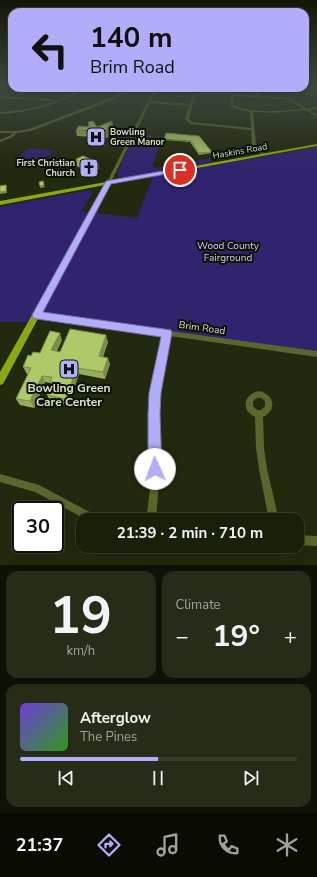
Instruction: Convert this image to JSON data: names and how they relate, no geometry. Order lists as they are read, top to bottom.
{
  "streets": {
    "main road": ["Haskins Road"],
    "street": ["Brim Road"]
  },
  "parks": ["Wood County Fairground"],
  "places": {
    "hospital": ["Bowling Green Manor", "Bowling Green Care Center"],
    "church": ["First Christian Church"]
  },
  "page": {
    "turn": ["140 m", "Brim Road"],
    "limit": "30",
    "trip": "21:39 · 2 min · 710 m",
    "tile": [
      ["19", "km/h"],
      "Climate"
    ],
    "heat": ["−", "19°", "+"],
    "song": ["Afterglow", "The Pines"],
    "tabs": "21:37"
  }
}
